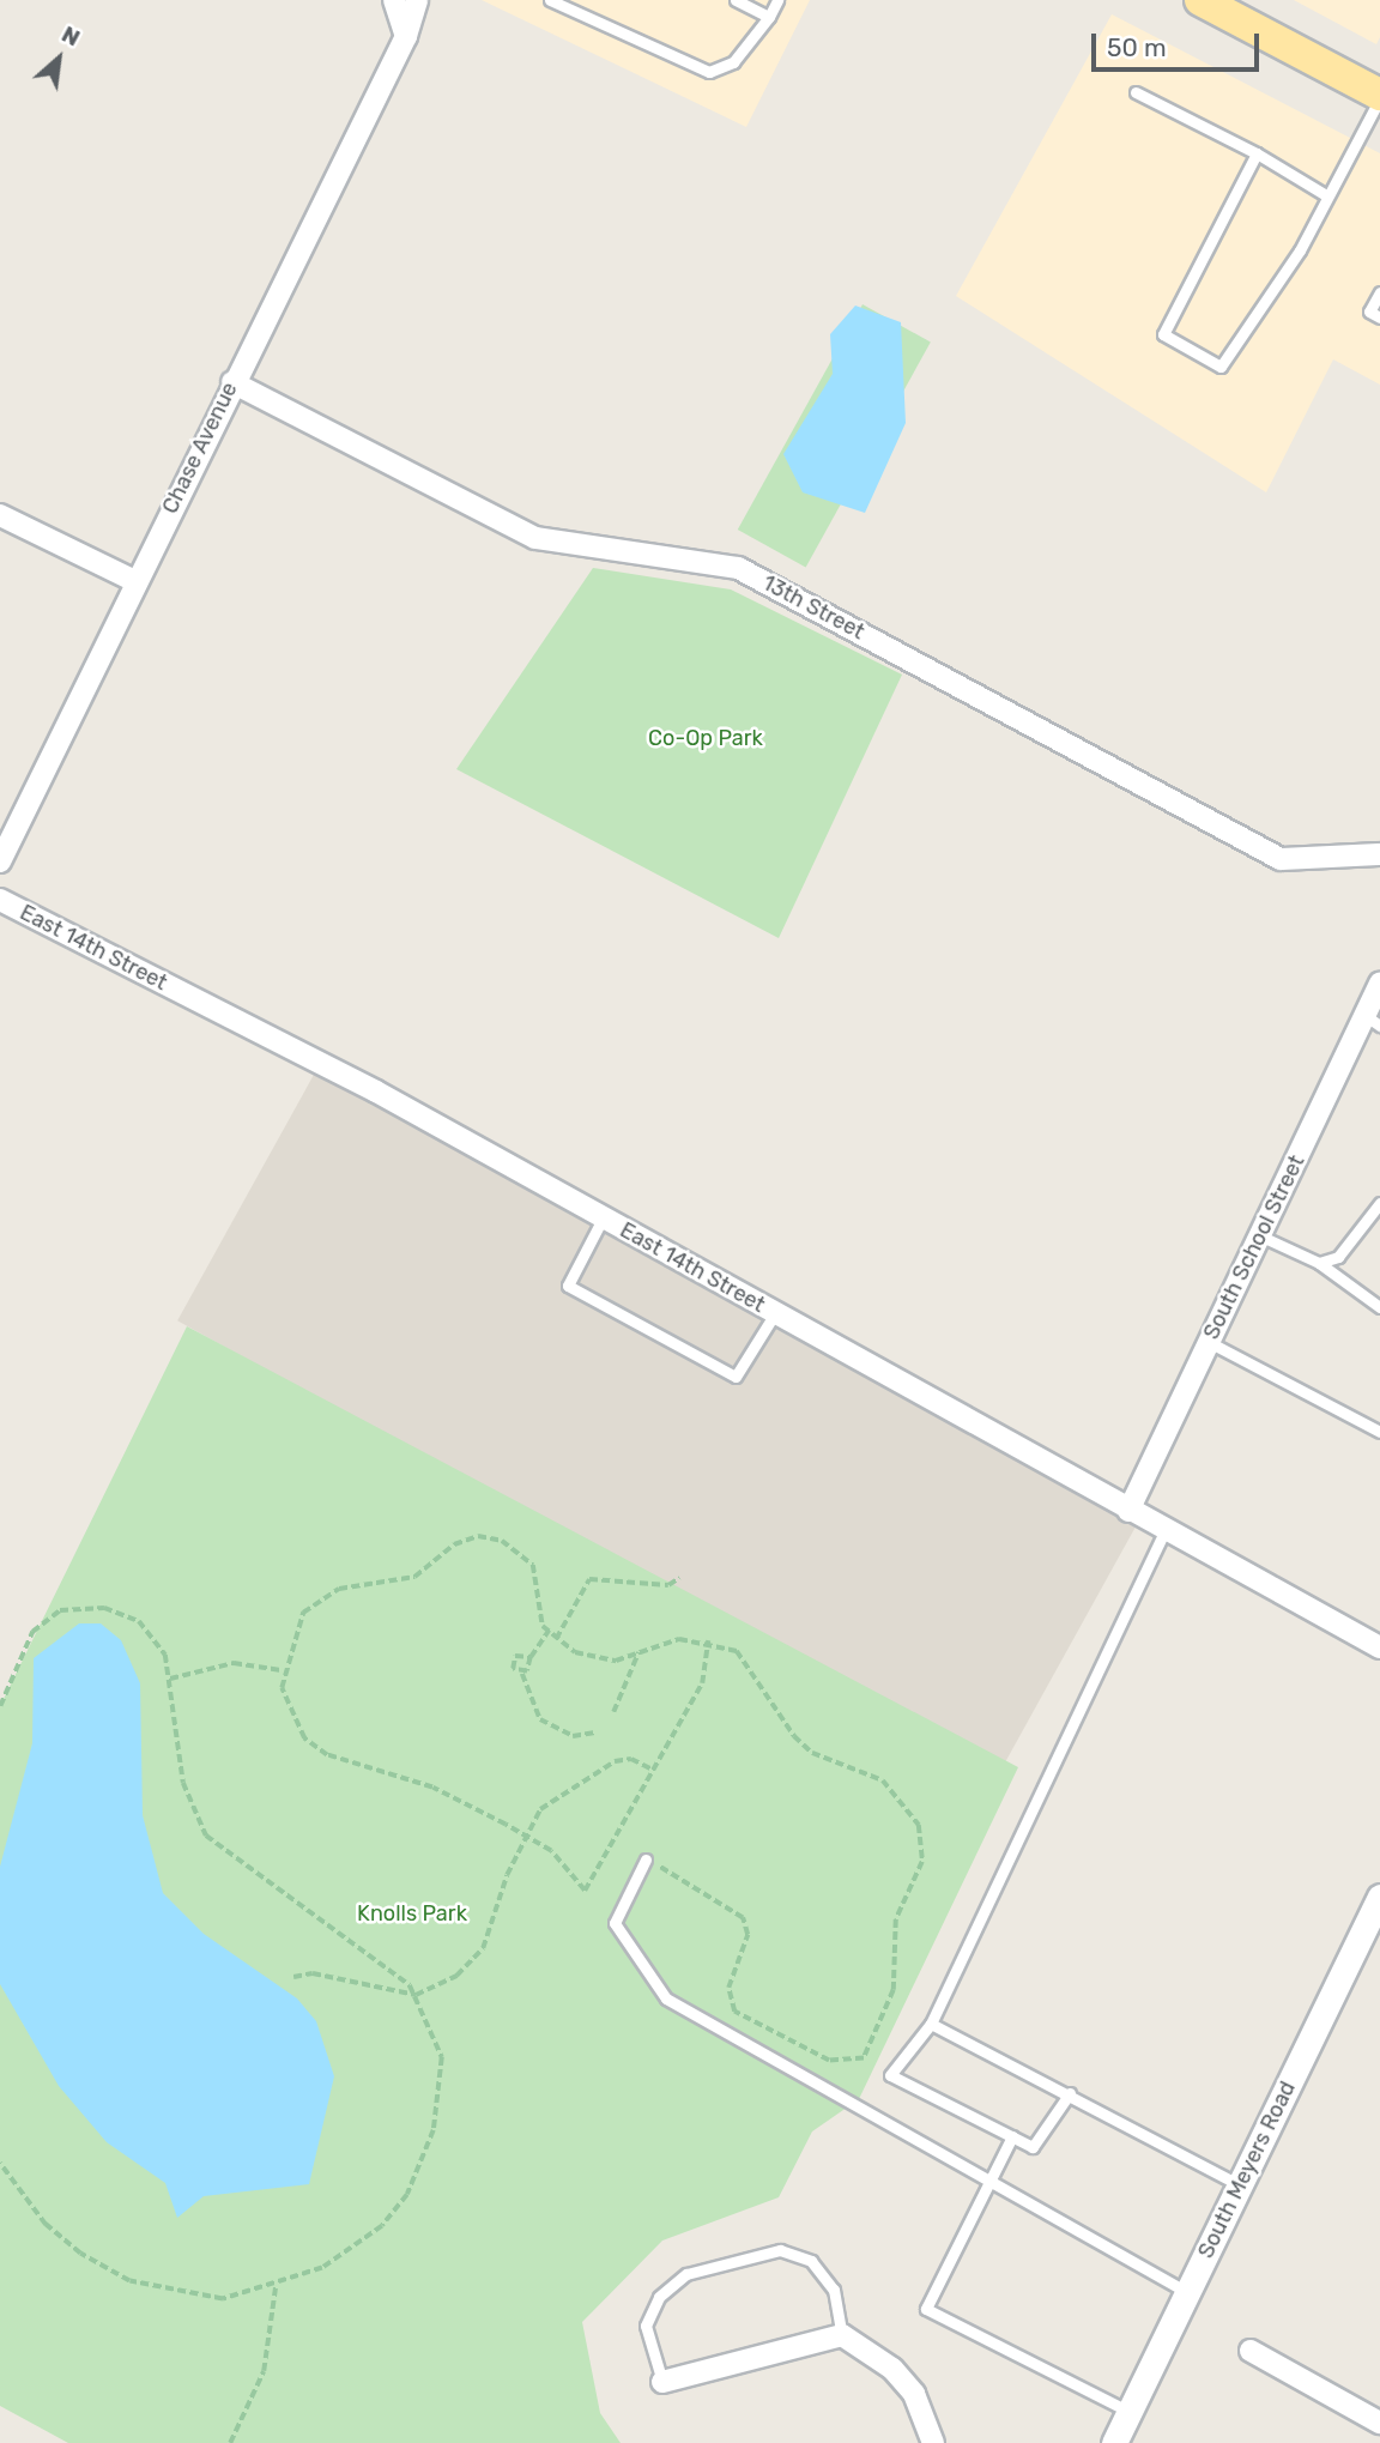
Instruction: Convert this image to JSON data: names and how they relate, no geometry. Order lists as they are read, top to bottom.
{
  "streets": {
    "street": [
      "Chase Avenue",
      "13th Street",
      "East 14th Street",
      "South School Street",
      "South Meyers Road"
    ]
  },
  "crossings": [
    ["Chase Avenue", "13th Street"],
    ["East 14th Street", "South School Street"]
  ],
  "parks": ["Co-Op Park", "Knolls Park"],
  "scale_bar": "50 m",
  "north": "top right"
}
